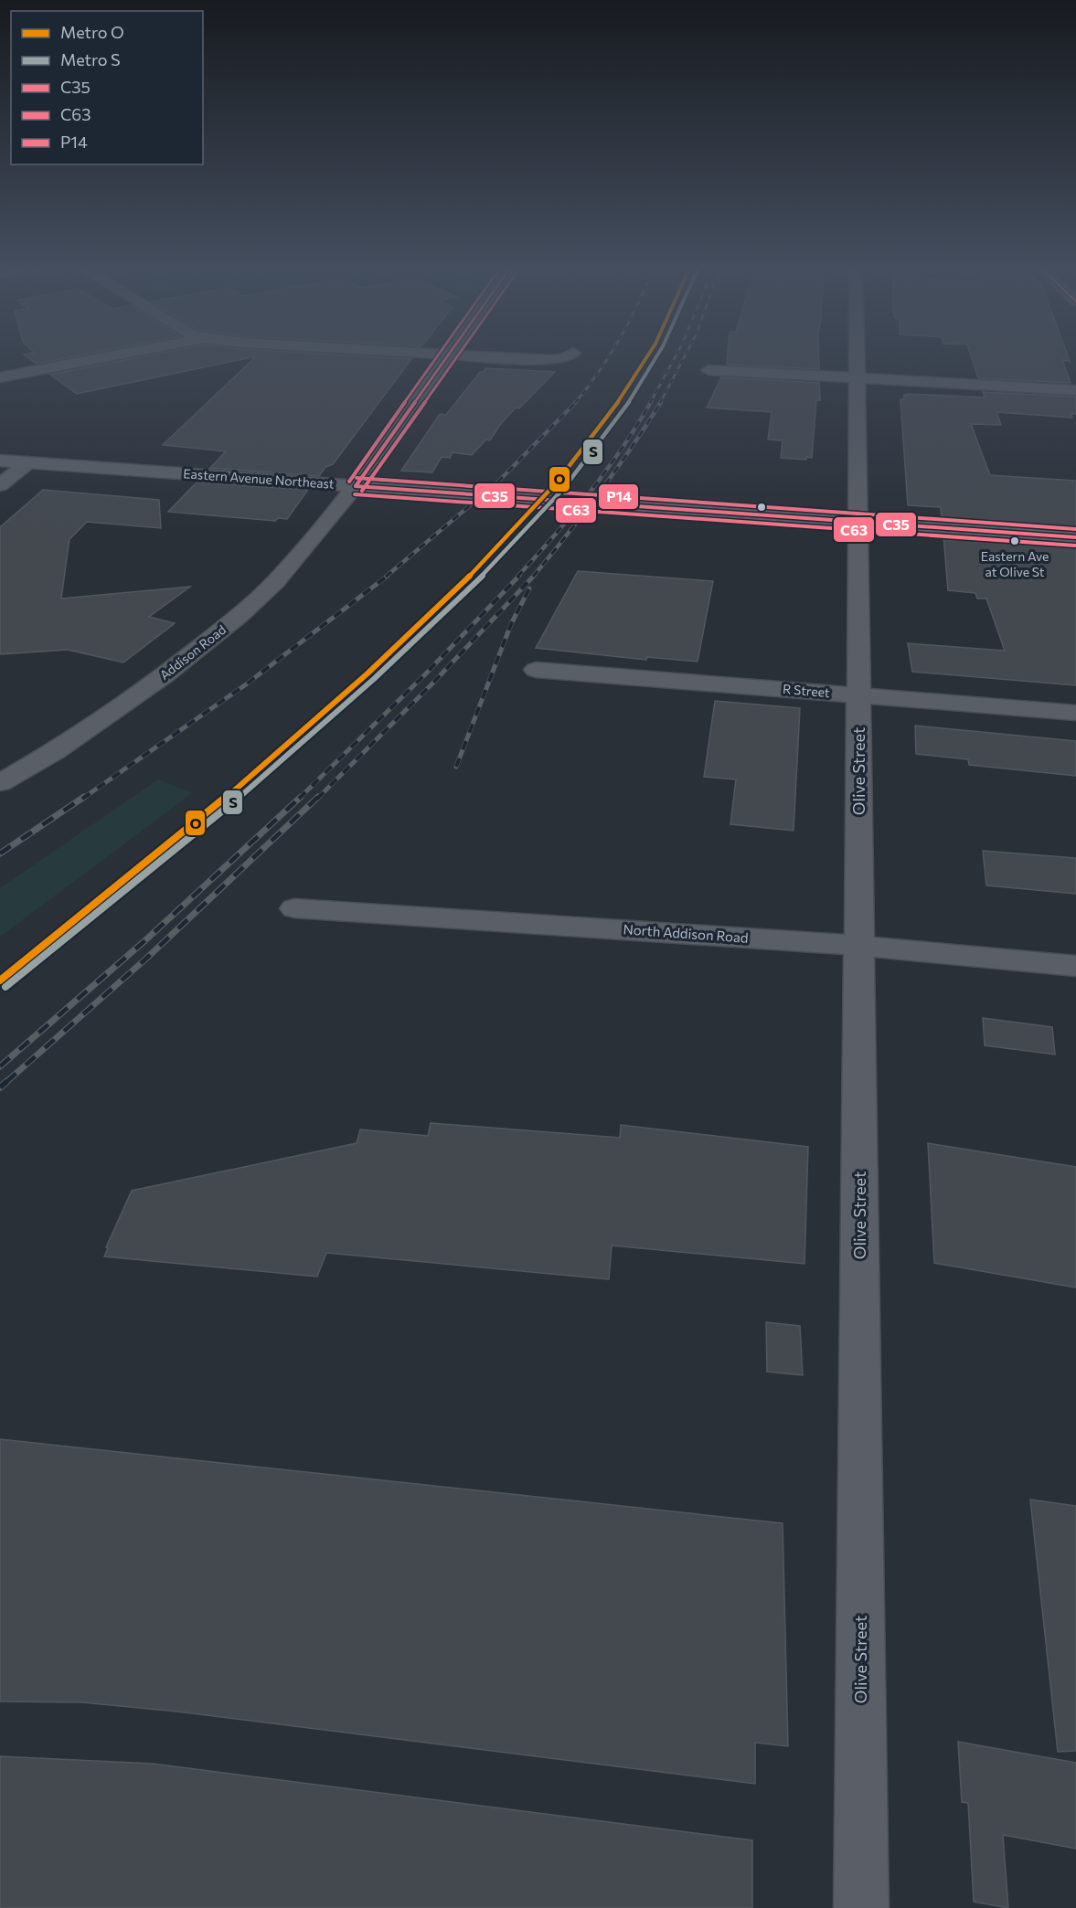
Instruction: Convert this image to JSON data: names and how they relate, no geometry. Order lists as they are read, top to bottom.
{
  "streets": {
    "main road": ["Eastern Avenue Northeast"],
    "street": [
      "Addison Road",
      "R Street",
      "Olive Street",
      "North Addison Road"
    ]
  },
  "crossings": [
    ["Eastern Avenue Northeast", "Addison Road"],
    ["Eastern Avenue Northeast", "Olive Street"],
    ["R Street", "Olive Street"],
    ["Olive Street", "North Addison Road"]
  ],
  "places": ["Eastern Ave at Olive St"],
  "lines": [
    "metro line O",
    "metro line S",
    "transit line C35",
    "transit line C63",
    "transit line P14"
  ],
  "legend": [
    "Metro O",
    "Metro S",
    "C35",
    "C63",
    "P14"
  ]
}
